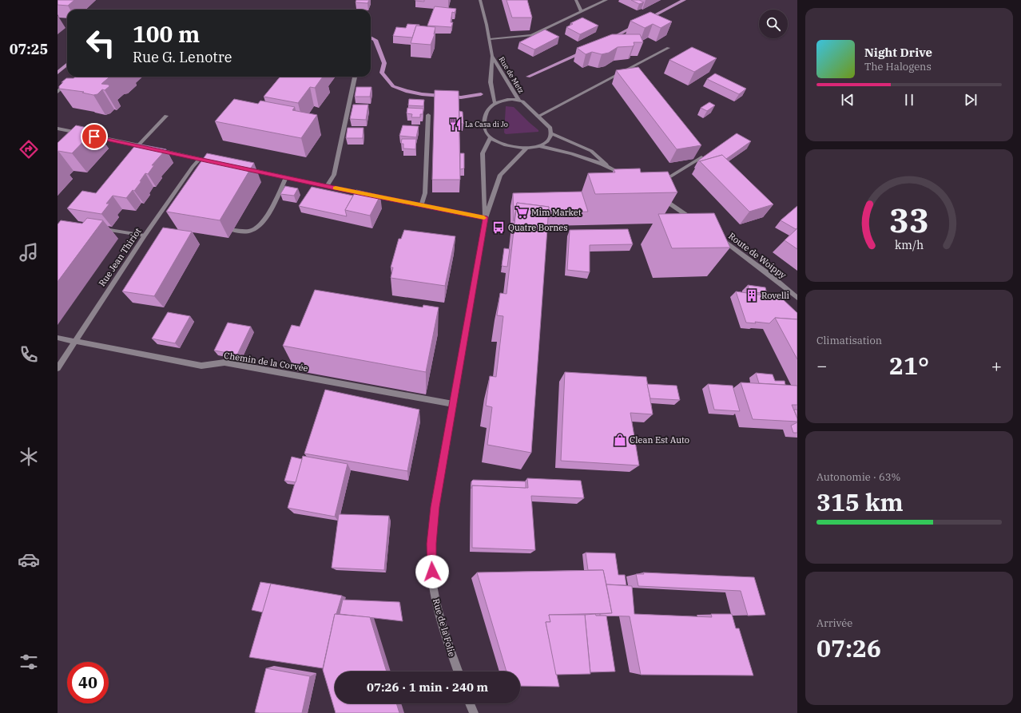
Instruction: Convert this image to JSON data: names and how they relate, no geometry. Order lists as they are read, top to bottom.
{
  "streets": {
    "street": [
      "Rue de Metz",
      "Route de Woippy",
      "Rue Jean Thiriot",
      "Chemin de la Corvée",
      "Rue de la Folie"
    ]
  },
  "crossings": [
    ["Rue de Metz", "Rue de la Folie"],
    ["Rue Jean Thiriot", "Chemin de la Corvée"],
    ["Chemin de la Corvée", "Rue de la Folie"]
  ],
  "places": {
    "restaurant": ["La Casa di Jo"],
    "supermarket": ["Mim Market"],
    "bus stop": ["Quatre Bornes"],
    "building": ["Rovelli"],
    "shop": ["Clean Est Auto"]
  },
  "page": {
    "tabs": "07:25",
    "turn": ["100 m", "Rue G. Lenotre"],
    "song": ["Night Drive", "The Halogens"],
    "tile": [
      "Climatisation",
      ["Autonomie · 63%", "315 km"],
      ["Arrivée", "07:26"]
    ],
    "heat": ["−", "21°", "+"],
    "limit": "40",
    "trip": "07:26 · 1 min · 240 m",
    "gauge": ["33", "km/h"]
  }
}
